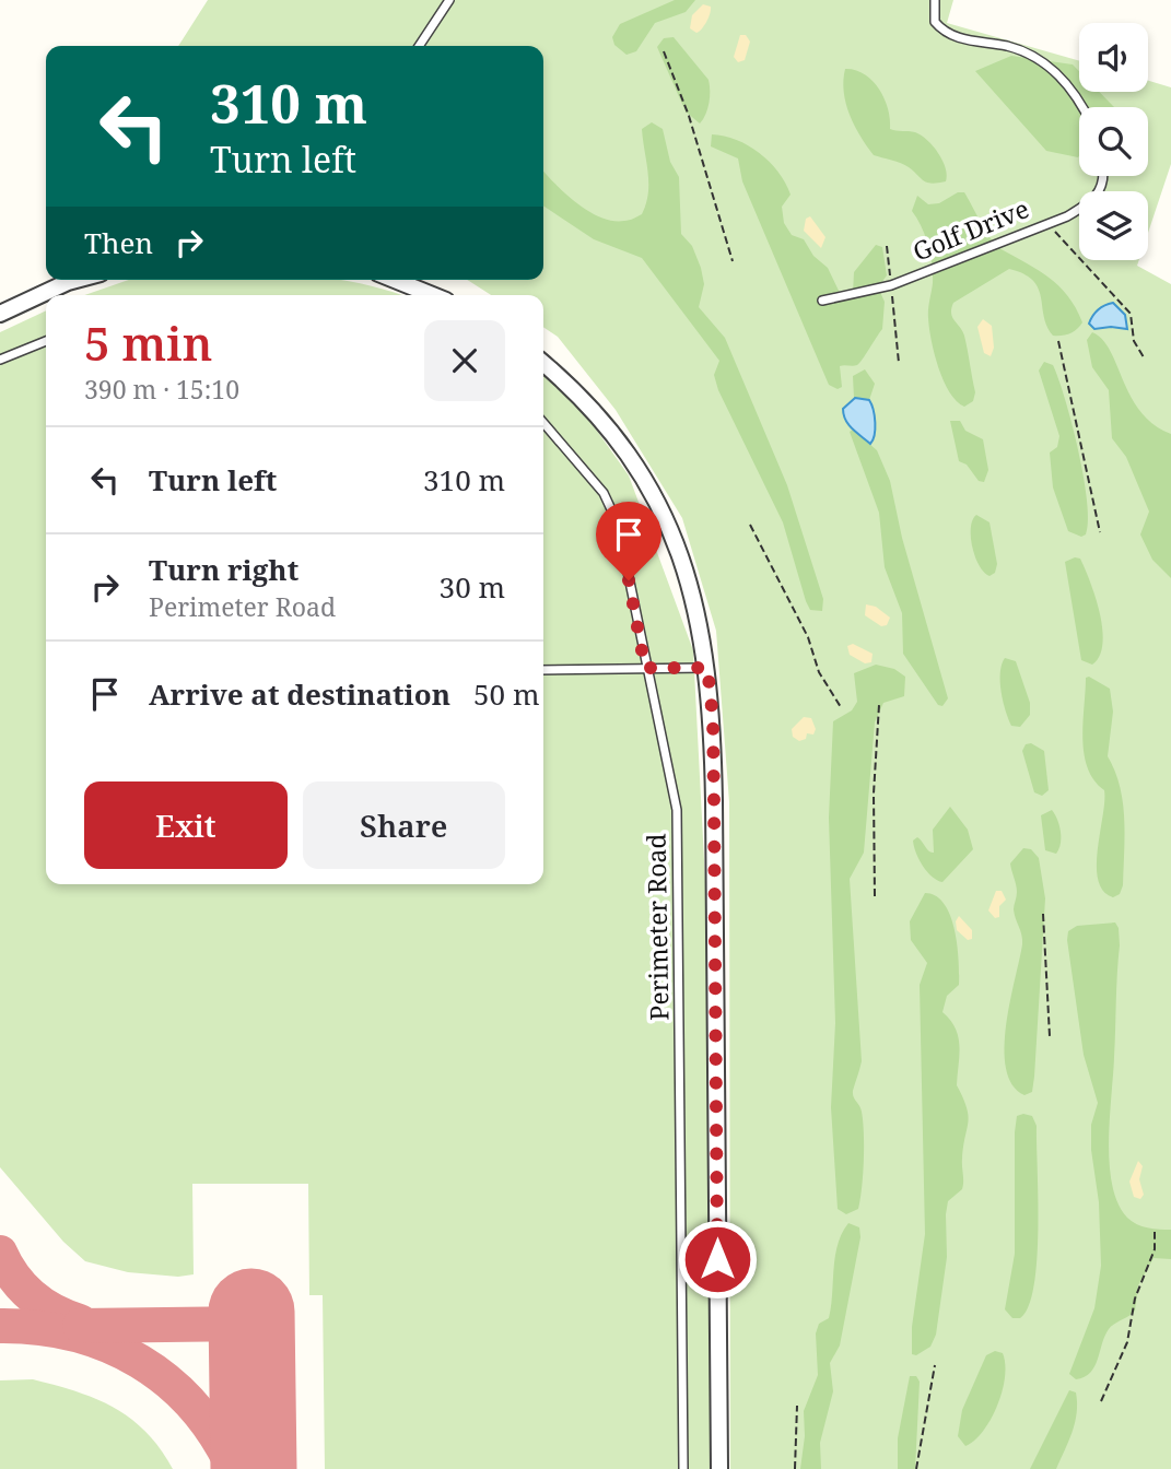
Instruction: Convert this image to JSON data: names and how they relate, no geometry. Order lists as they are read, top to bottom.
{
  "streets": {
    "lane": ["Golf Drive", "Perimeter Road"]
  },
  "page": {
    "turn": ["310 m", "Turn left"],
    "then": "Then",
    "heading": ["5 min", "390 m · 15:10"],
    "list": [
      {
        "name": "Turn left",
        "value": "310 m"
      },
      {
        "name": "Turn right",
        "note": "Perimeter Road",
        "value": "30 m"
      },
      {
        "name": "Arrive at destination",
        "value": "50 m"
      }
    ],
    "buttons": ["Exit", "Share"]
  }
}
